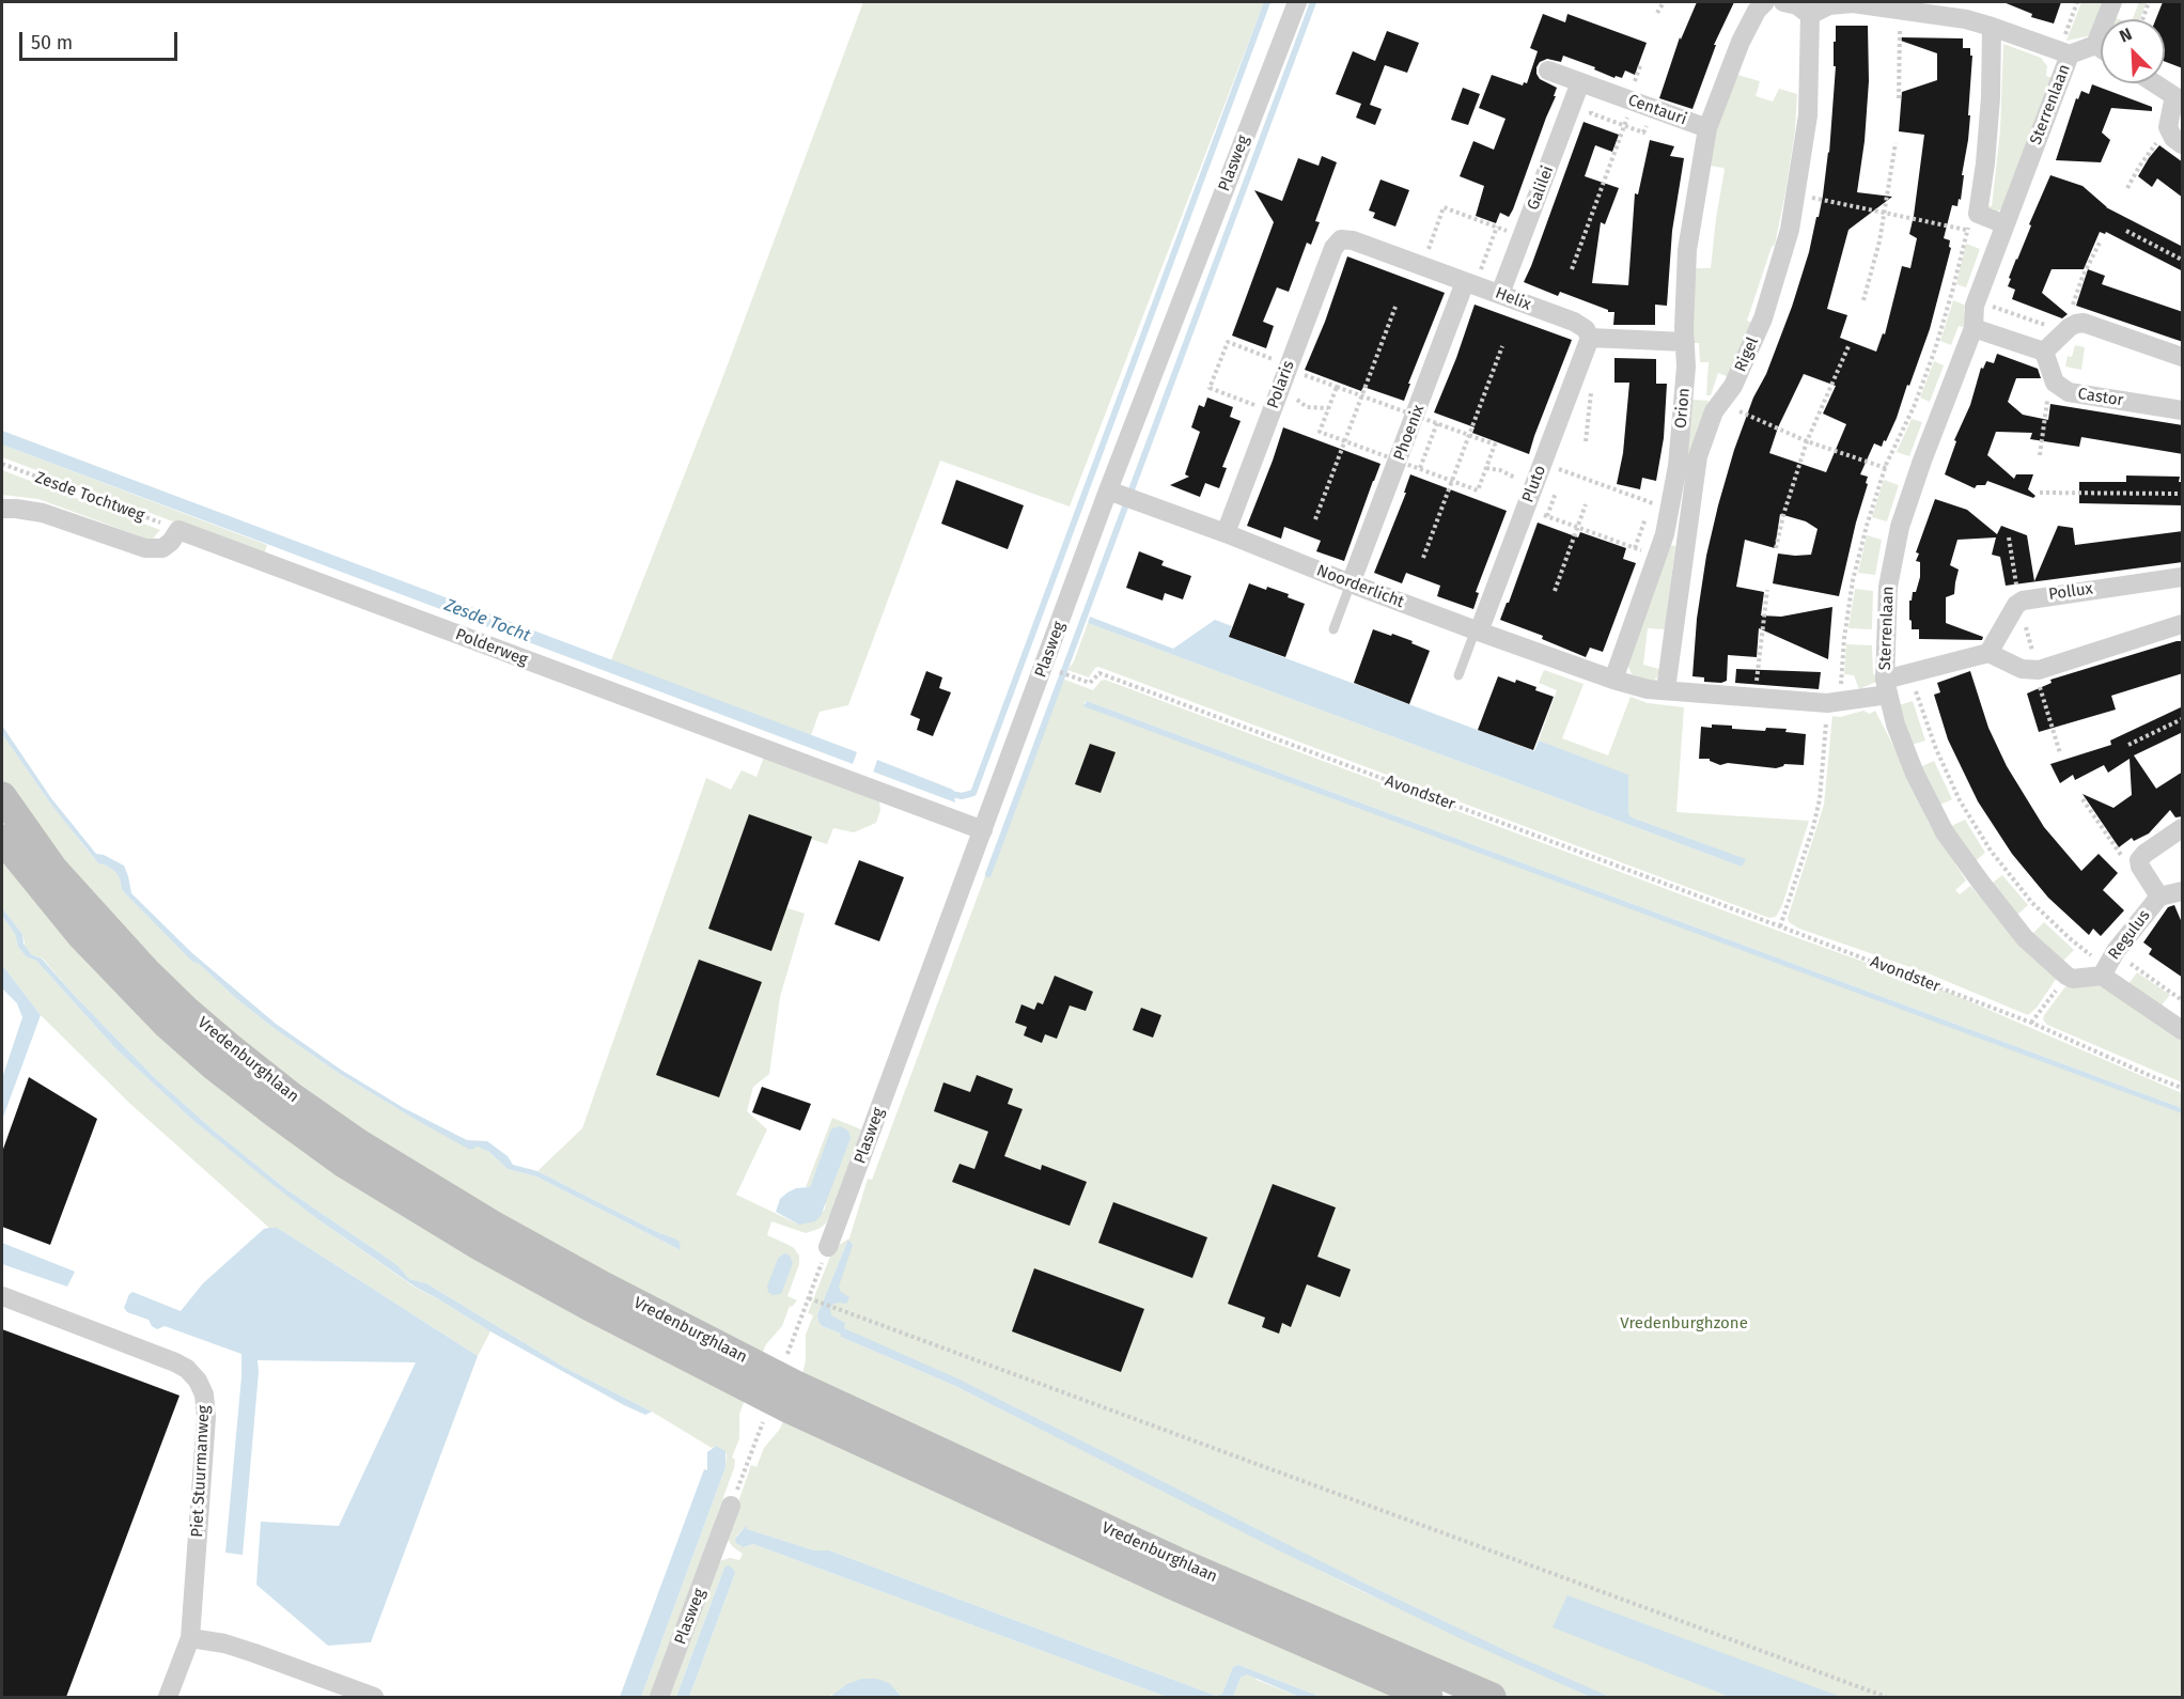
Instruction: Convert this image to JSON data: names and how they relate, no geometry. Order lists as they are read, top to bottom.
{
  "streets": {
    "street": [
      "Sterrenlaan",
      "Centauri",
      "Plasweg",
      "Galilei",
      "Helix",
      "Rigel",
      "Polaris",
      "Castor",
      "Orion",
      "Phoenix",
      "Pluto",
      "Noorderlicht",
      "Pollux",
      "Polderweg",
      "Regulus",
      "Vredenburghlaan",
      "Piet Stuurmanweg"
    ],
    "path": ["Zesde Tochtweg", "Avondster"]
  },
  "crossings": [
    ["Centauri", "Galilei"],
    ["Centauri", "Orion"],
    ["Plasweg", "Noorderlicht"],
    ["Plasweg", "Polderweg"],
    ["Galilei", "Helix"],
    ["Helix", "Polaris"],
    ["Helix", "Phoenix"],
    ["Helix", "Pluto"],
    ["Polaris", "Noorderlicht"],
    ["Orion", "Noorderlicht"],
    ["Phoenix", "Noorderlicht"],
    ["Pluto", "Noorderlicht"],
    ["Zesde Tochtweg", "Polderweg"]
  ],
  "water": ["Zesde Tocht"],
  "parks": ["Vredenburghzone"],
  "scale_bar": "50 m",
  "north": "top left"
}
